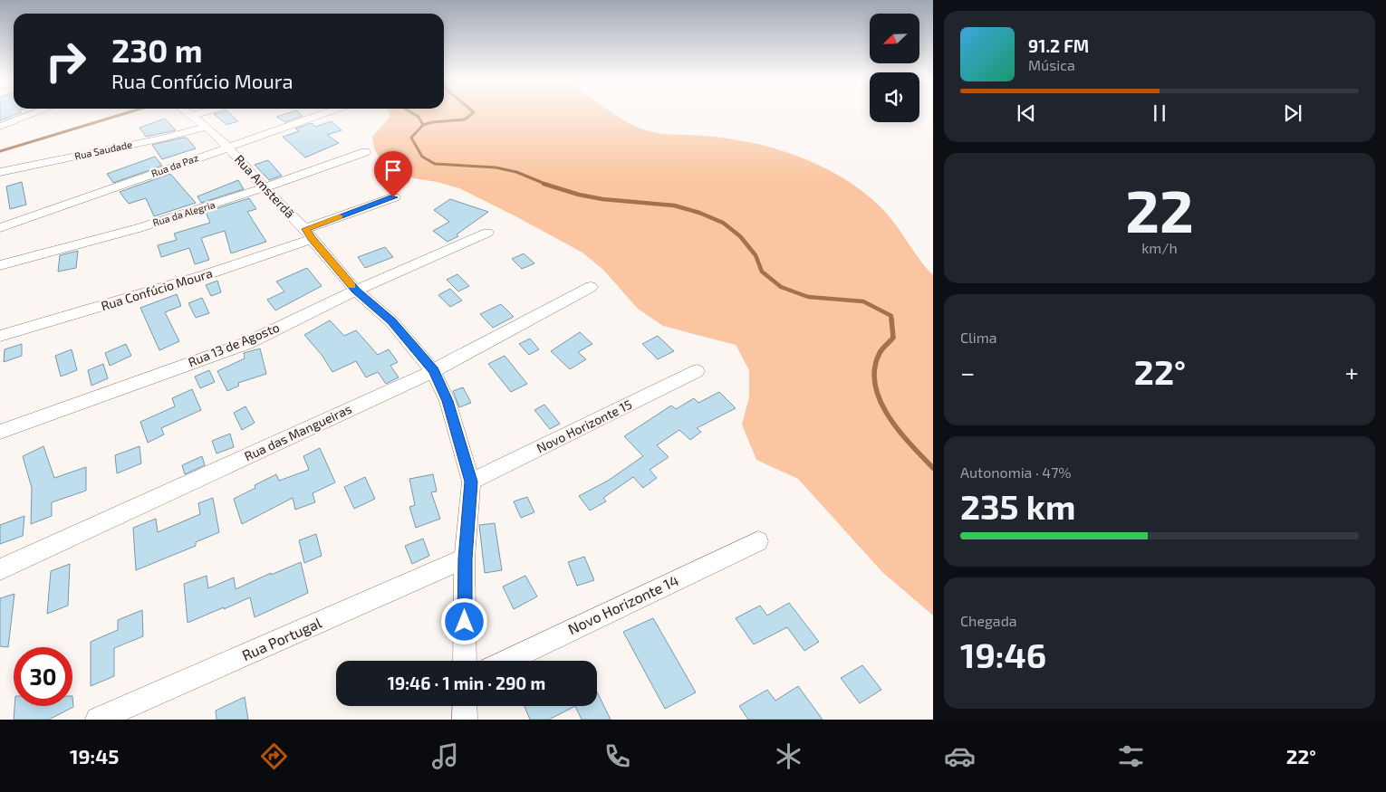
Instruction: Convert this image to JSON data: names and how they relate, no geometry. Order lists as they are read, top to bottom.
{
  "streets": {
    "street": [
      "Rua Saudade",
      "Rua da Paz",
      "Rua Amsterdã",
      "Rua da Alegria",
      "Rua Confúcio Moura",
      "Rua 13 de Agosto",
      "Novo Horizonte 15",
      "Rua das Mangueiras",
      "Novo Horizonte 14",
      "Rua Portugal"
    ]
  },
  "crossings": [
    ["Rua Saudade", "Rua Amsterdã"],
    ["Rua da Paz", "Rua Amsterdã"],
    ["Rua Amsterdã", "Rua da Alegria"],
    ["Rua Amsterdã", "Rua Confúcio Moura"],
    ["Rua Amsterdã", "Rua 13 de Agosto"],
    ["Rua Amsterdã", "Novo Horizonte 15"],
    ["Rua Amsterdã", "Rua das Mangueiras"],
    ["Rua Amsterdã", "Rua Portugal"]
  ],
  "north": "bottom left",
  "page": {
    "turn": ["230 m", "Rua Confúcio Moura"],
    "song": ["91.2 FM", "Música"],
    "tile": [
      ["22", "km/h"],
      "Clima",
      ["Autonomia · 47%", "235 km"],
      ["Chegada", "19:46"]
    ],
    "heat": ["−", "22°", "+"],
    "limit": "30",
    "trip": "19:46 · 1 min · 290 m",
    "tabs": ["19:45", "22°"]
  }
}
